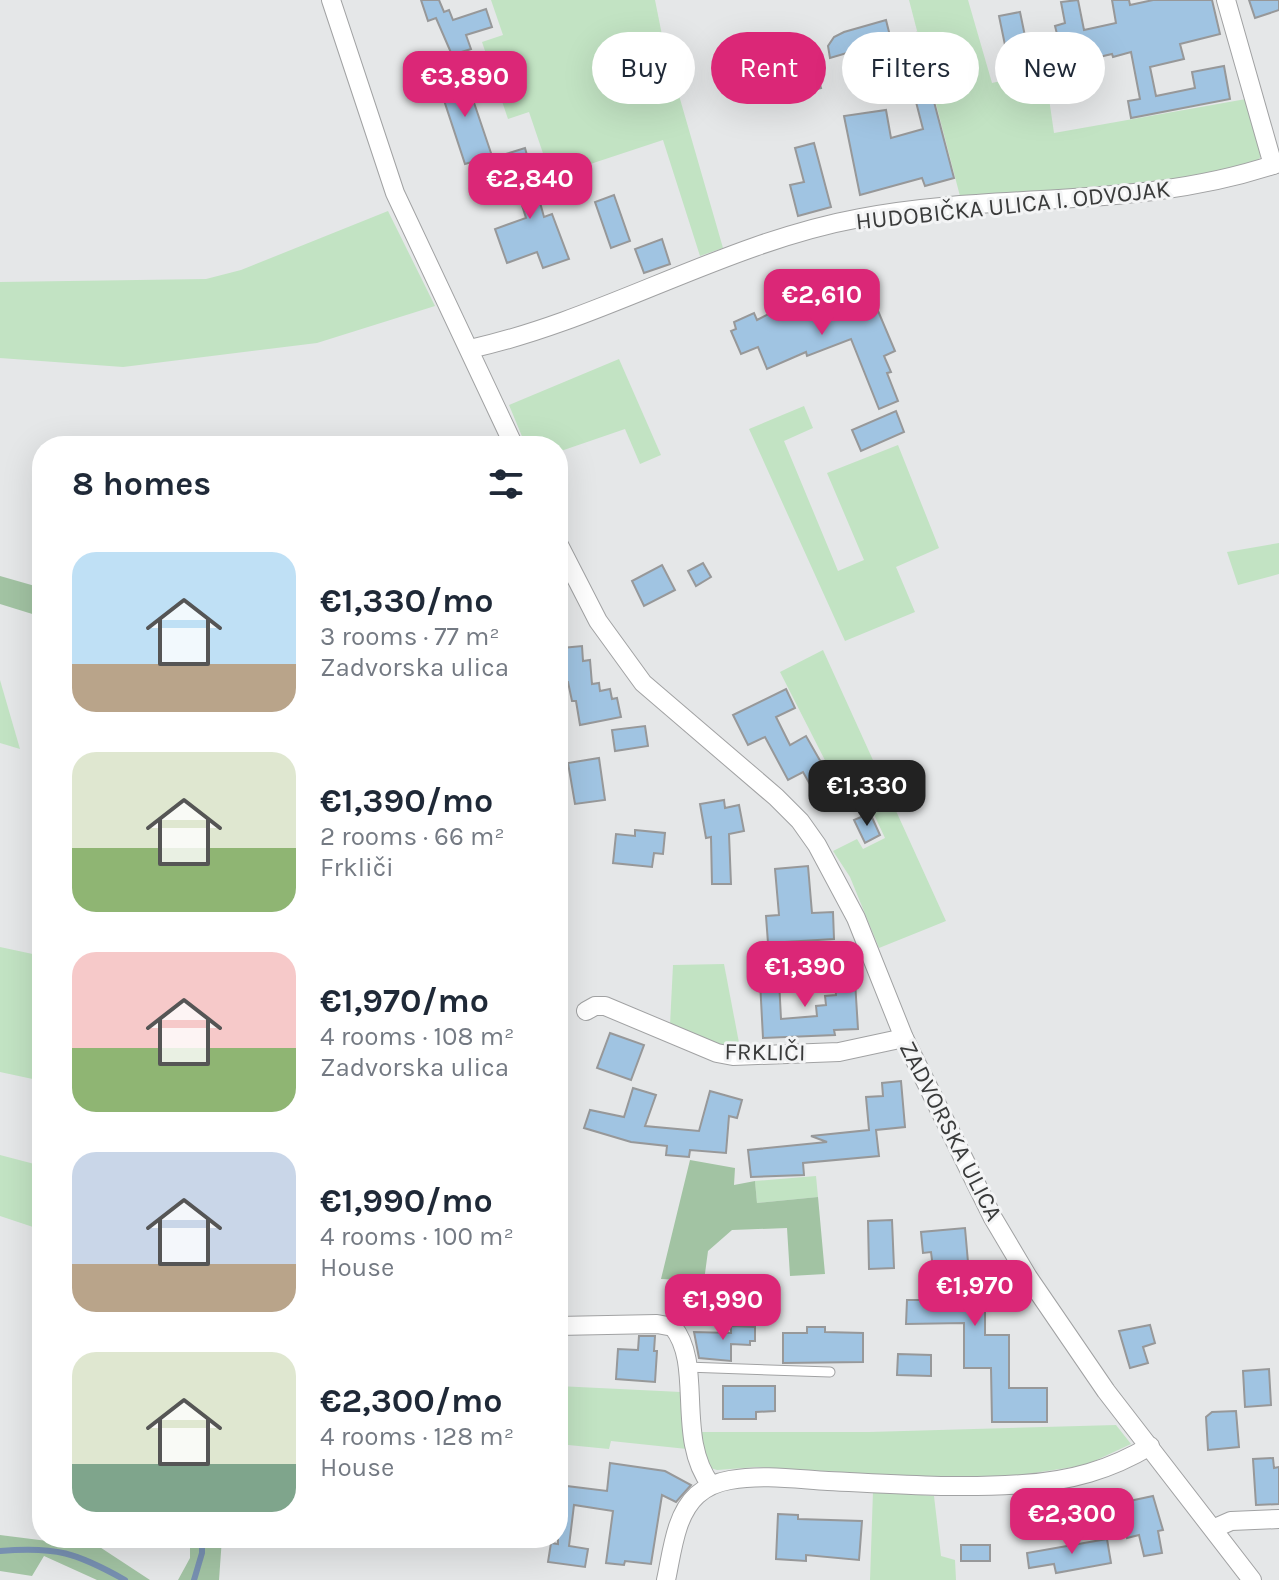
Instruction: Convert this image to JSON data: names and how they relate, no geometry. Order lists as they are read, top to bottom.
{
  "streets": {
    "street": ["HUDOBIČKA ULICA I. ODVOJAK", "FRKLIČI", "ZADVORSKA ULICA"]
  },
  "crossings": [
    ["FRKLIČI", "ZADVORSKA ULICA"]
  ],
  "page": {
    "chip": [
      "Buy",
      "Rent",
      "Filters",
      "New"
    ],
    "price": [
      "€3,890",
      "€2,840",
      "€2,610",
      "€1,330",
      "€1,390",
      "€1,970",
      "€1,990",
      "€2,300"
    ],
    "heading": "8 homes",
    "list": [
      {
        "name": "€1,330/mo",
        "note": "3 rooms · 77 m² · Zadvorska ulica"
      },
      {
        "name": "€1,390/mo",
        "note": "2 rooms · 66 m² · Frkliči"
      },
      {
        "name": "€1,970/mo",
        "note": "4 rooms · 108 m² · Zadvorska ulica"
      },
      {
        "name": "€1,990/mo",
        "note": "4 rooms · 100 m² · House"
      },
      {
        "name": "€2,300/mo",
        "note": "4 rooms · 128 m² · House"
      }
    ]
  }
}
